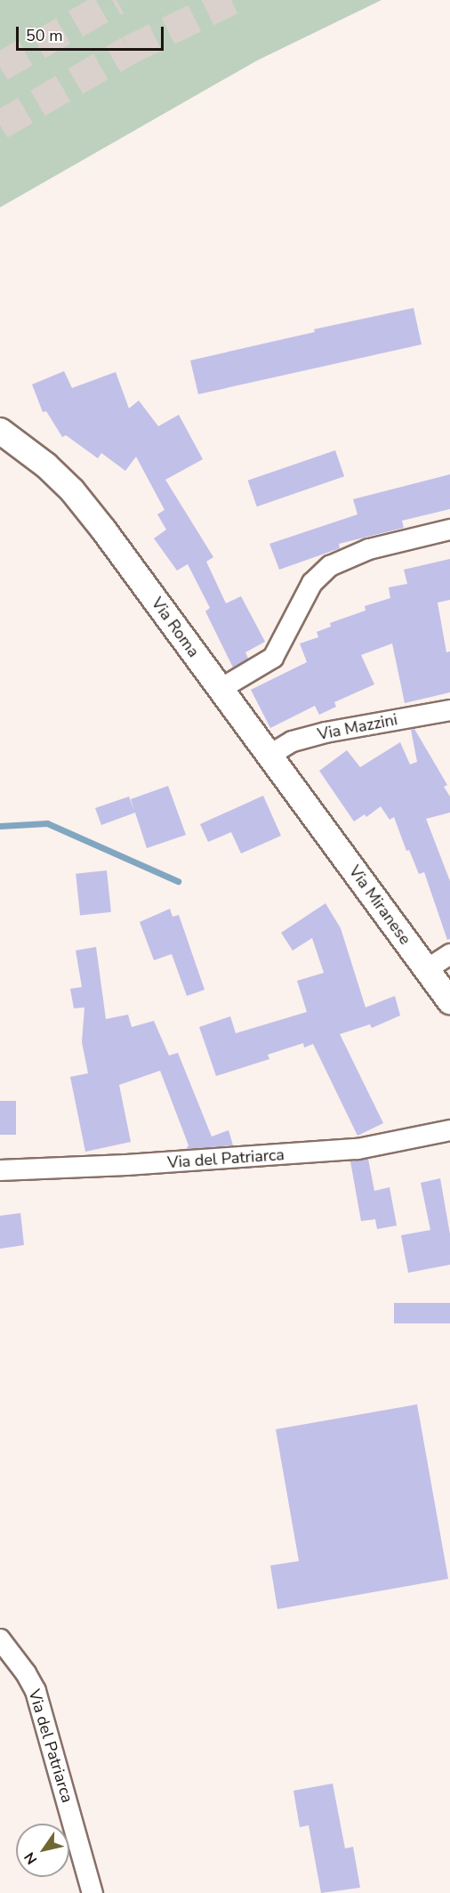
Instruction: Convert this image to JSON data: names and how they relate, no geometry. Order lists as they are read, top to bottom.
{
  "streets": {
    "main road": ["Via Roma", "Via Miranese"],
    "street": ["Via Mazzini", "Via del Patriarca"]
  },
  "crossings": [
    ["Via Roma", "Via Mazzini"],
    ["Via Roma", "Via Miranese"]
  ],
  "scale_bar": "50 m",
  "north": "bottom left"
}
